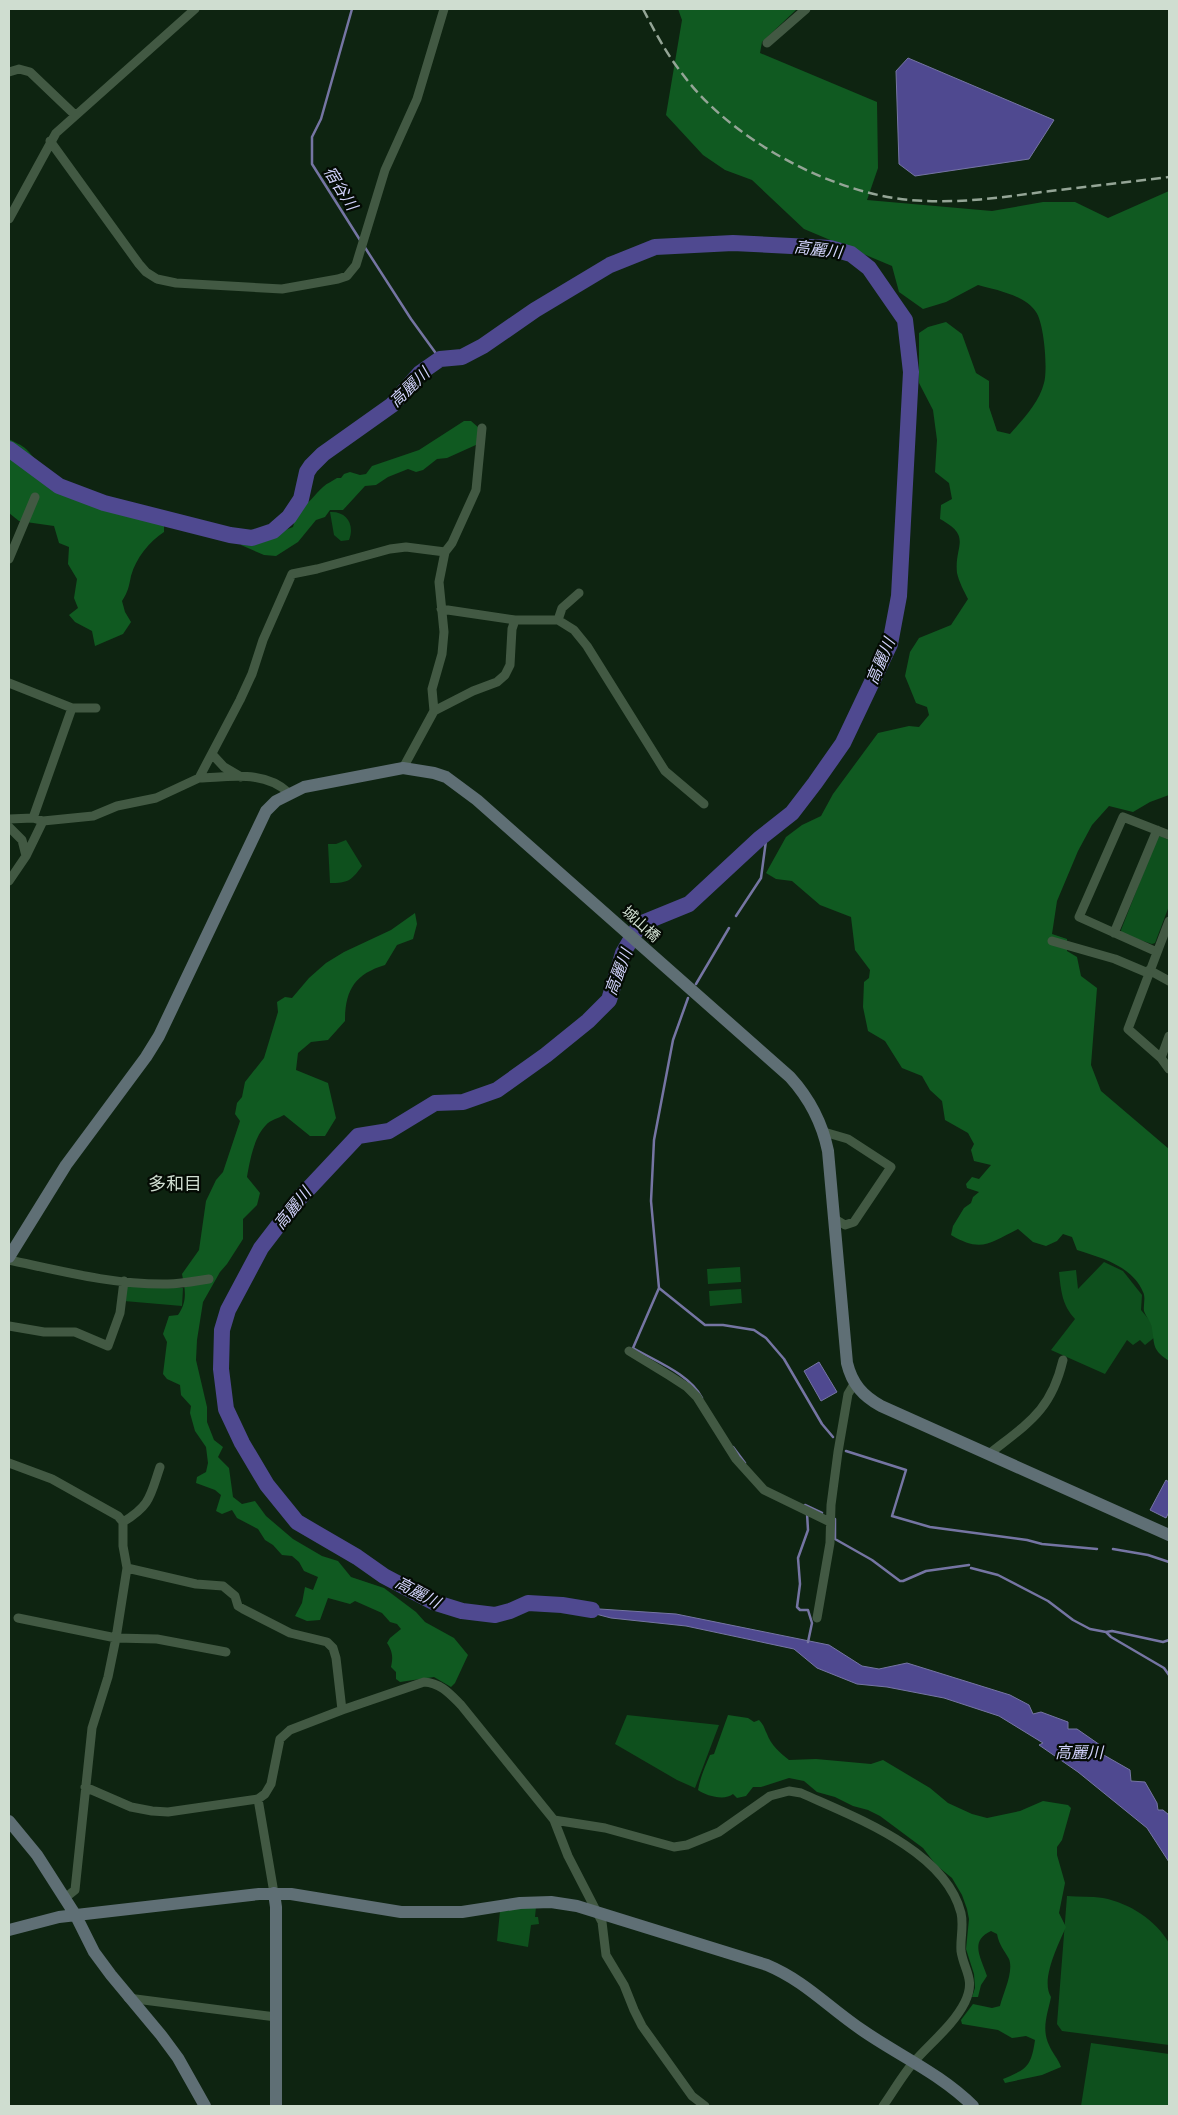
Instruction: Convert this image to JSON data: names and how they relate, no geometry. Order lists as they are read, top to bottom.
{
  "streets": {
    "street": ["城山橋"]
  },
  "districts": ["多和目"],
  "water": ["宿谷川", "高麗川"]
}
